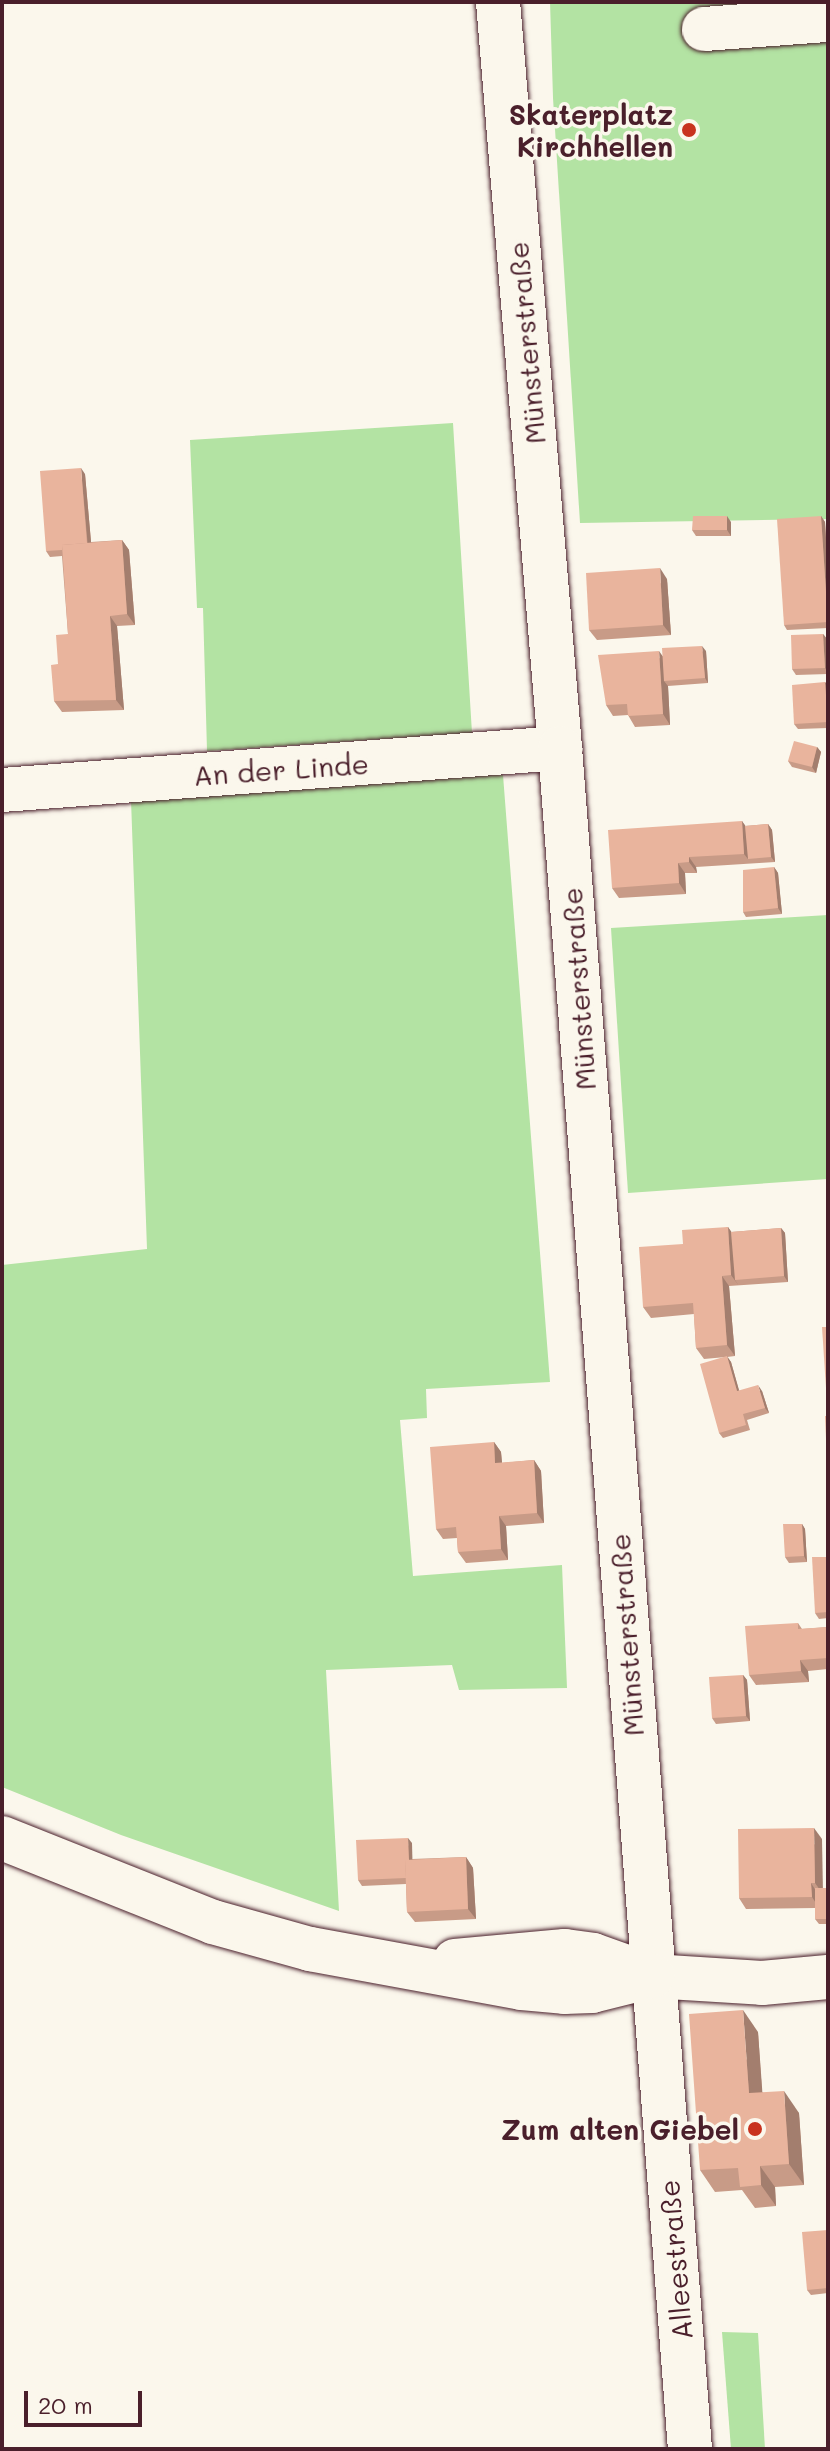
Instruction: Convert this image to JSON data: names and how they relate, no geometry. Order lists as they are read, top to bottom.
{
  "streets": {
    "main road": ["Münsterstraße", "An der Linde", "Alleestraße"]
  },
  "crossings": [
    ["Münsterstraße", "An der Linde"],
    ["Münsterstraße", "Alleestraße"]
  ],
  "places": ["Skaterplatz Kirchhellen", "Zum alten Giebel"],
  "scale_bar": "20 m"
}
